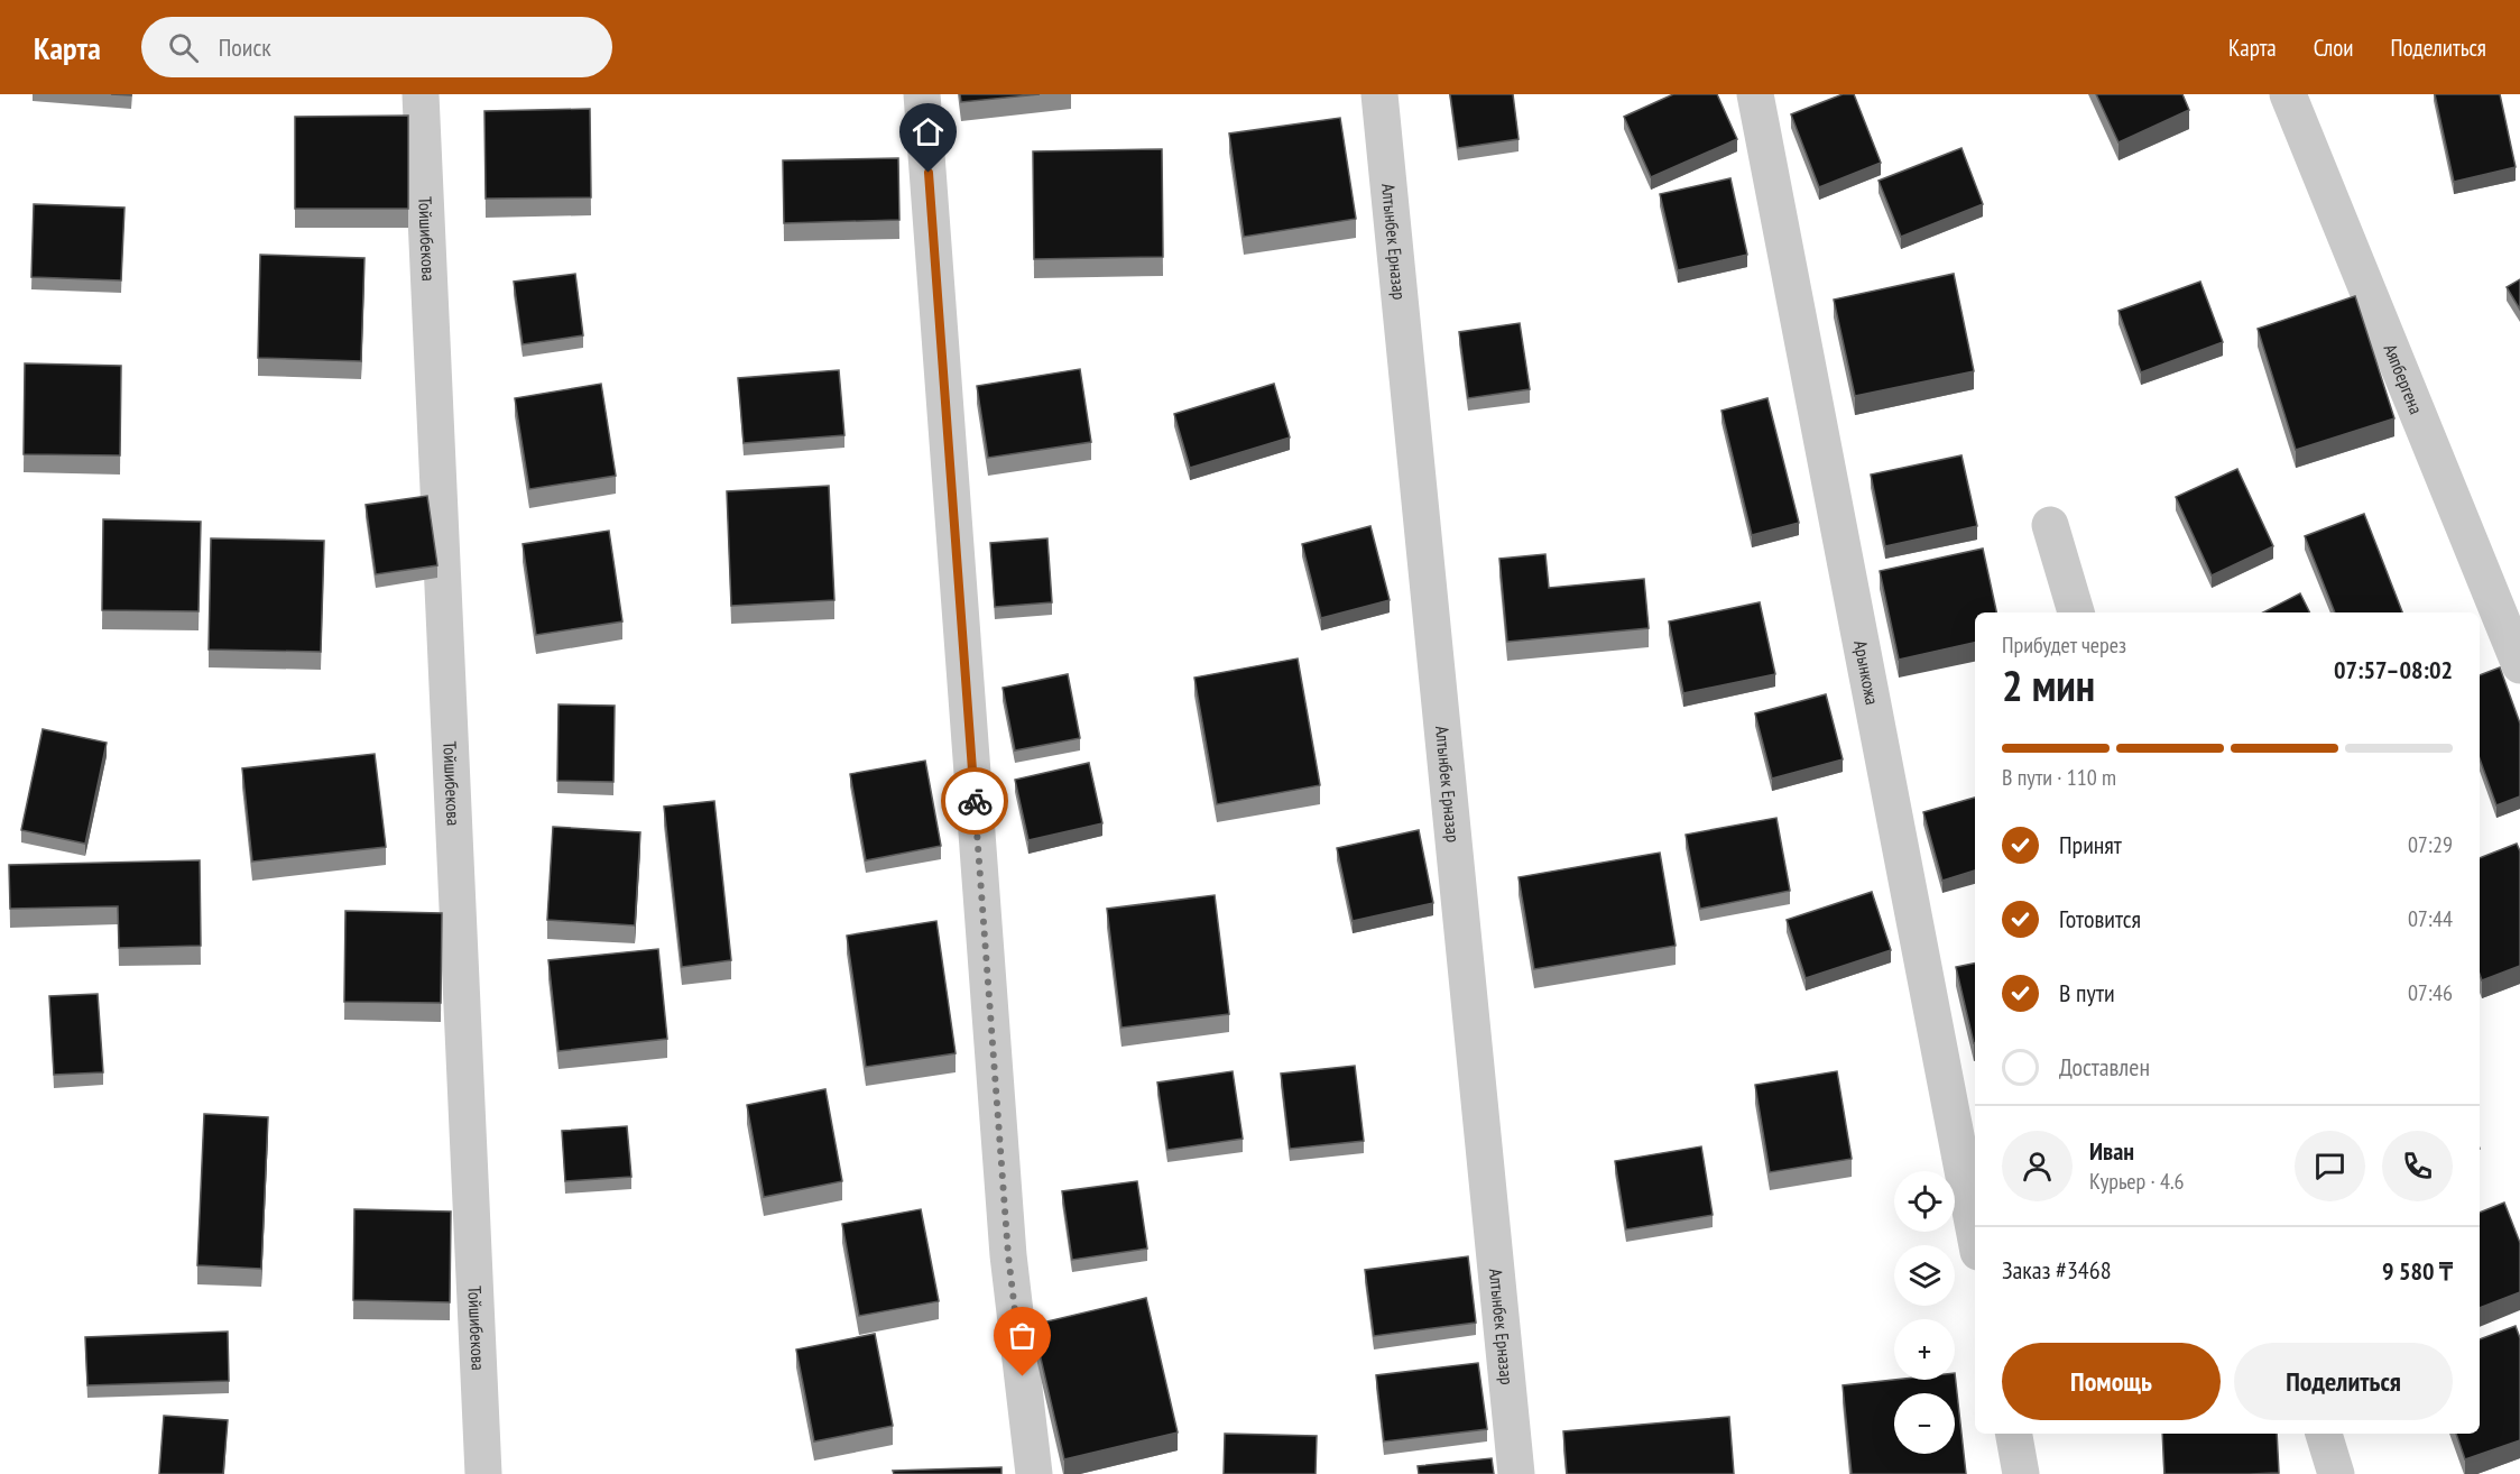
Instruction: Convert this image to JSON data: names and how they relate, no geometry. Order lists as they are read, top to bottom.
{
  "streets": {
    "street": [
      "Тойшибекова",
      "Алтынбек Ерназар",
      "Аяпбергена",
      "Арынкожа"
    ]
  },
  "page": {
    "header": "Карта",
    "search": "Поиск",
    "nav": ["Карта", "Слои", "Поделиться"],
    "heading": ["2 мин", "Прибудет через", "07:57–08:02"],
    "panel": [
      "Иван",
      "Курьер · 4.6",
      "Заказ #3468",
      "9 580 ₸"
    ],
    "bar": "В пути · 110 m",
    "list": [
      ["Принят", "07:29"],
      ["Готовится", "07:44"],
      ["В пути", "07:46"],
      "Доставлен"
    ],
    "map_buttons": ["+", "−"],
    "buttons": ["Помощь", "Поделиться"]
  }
}
